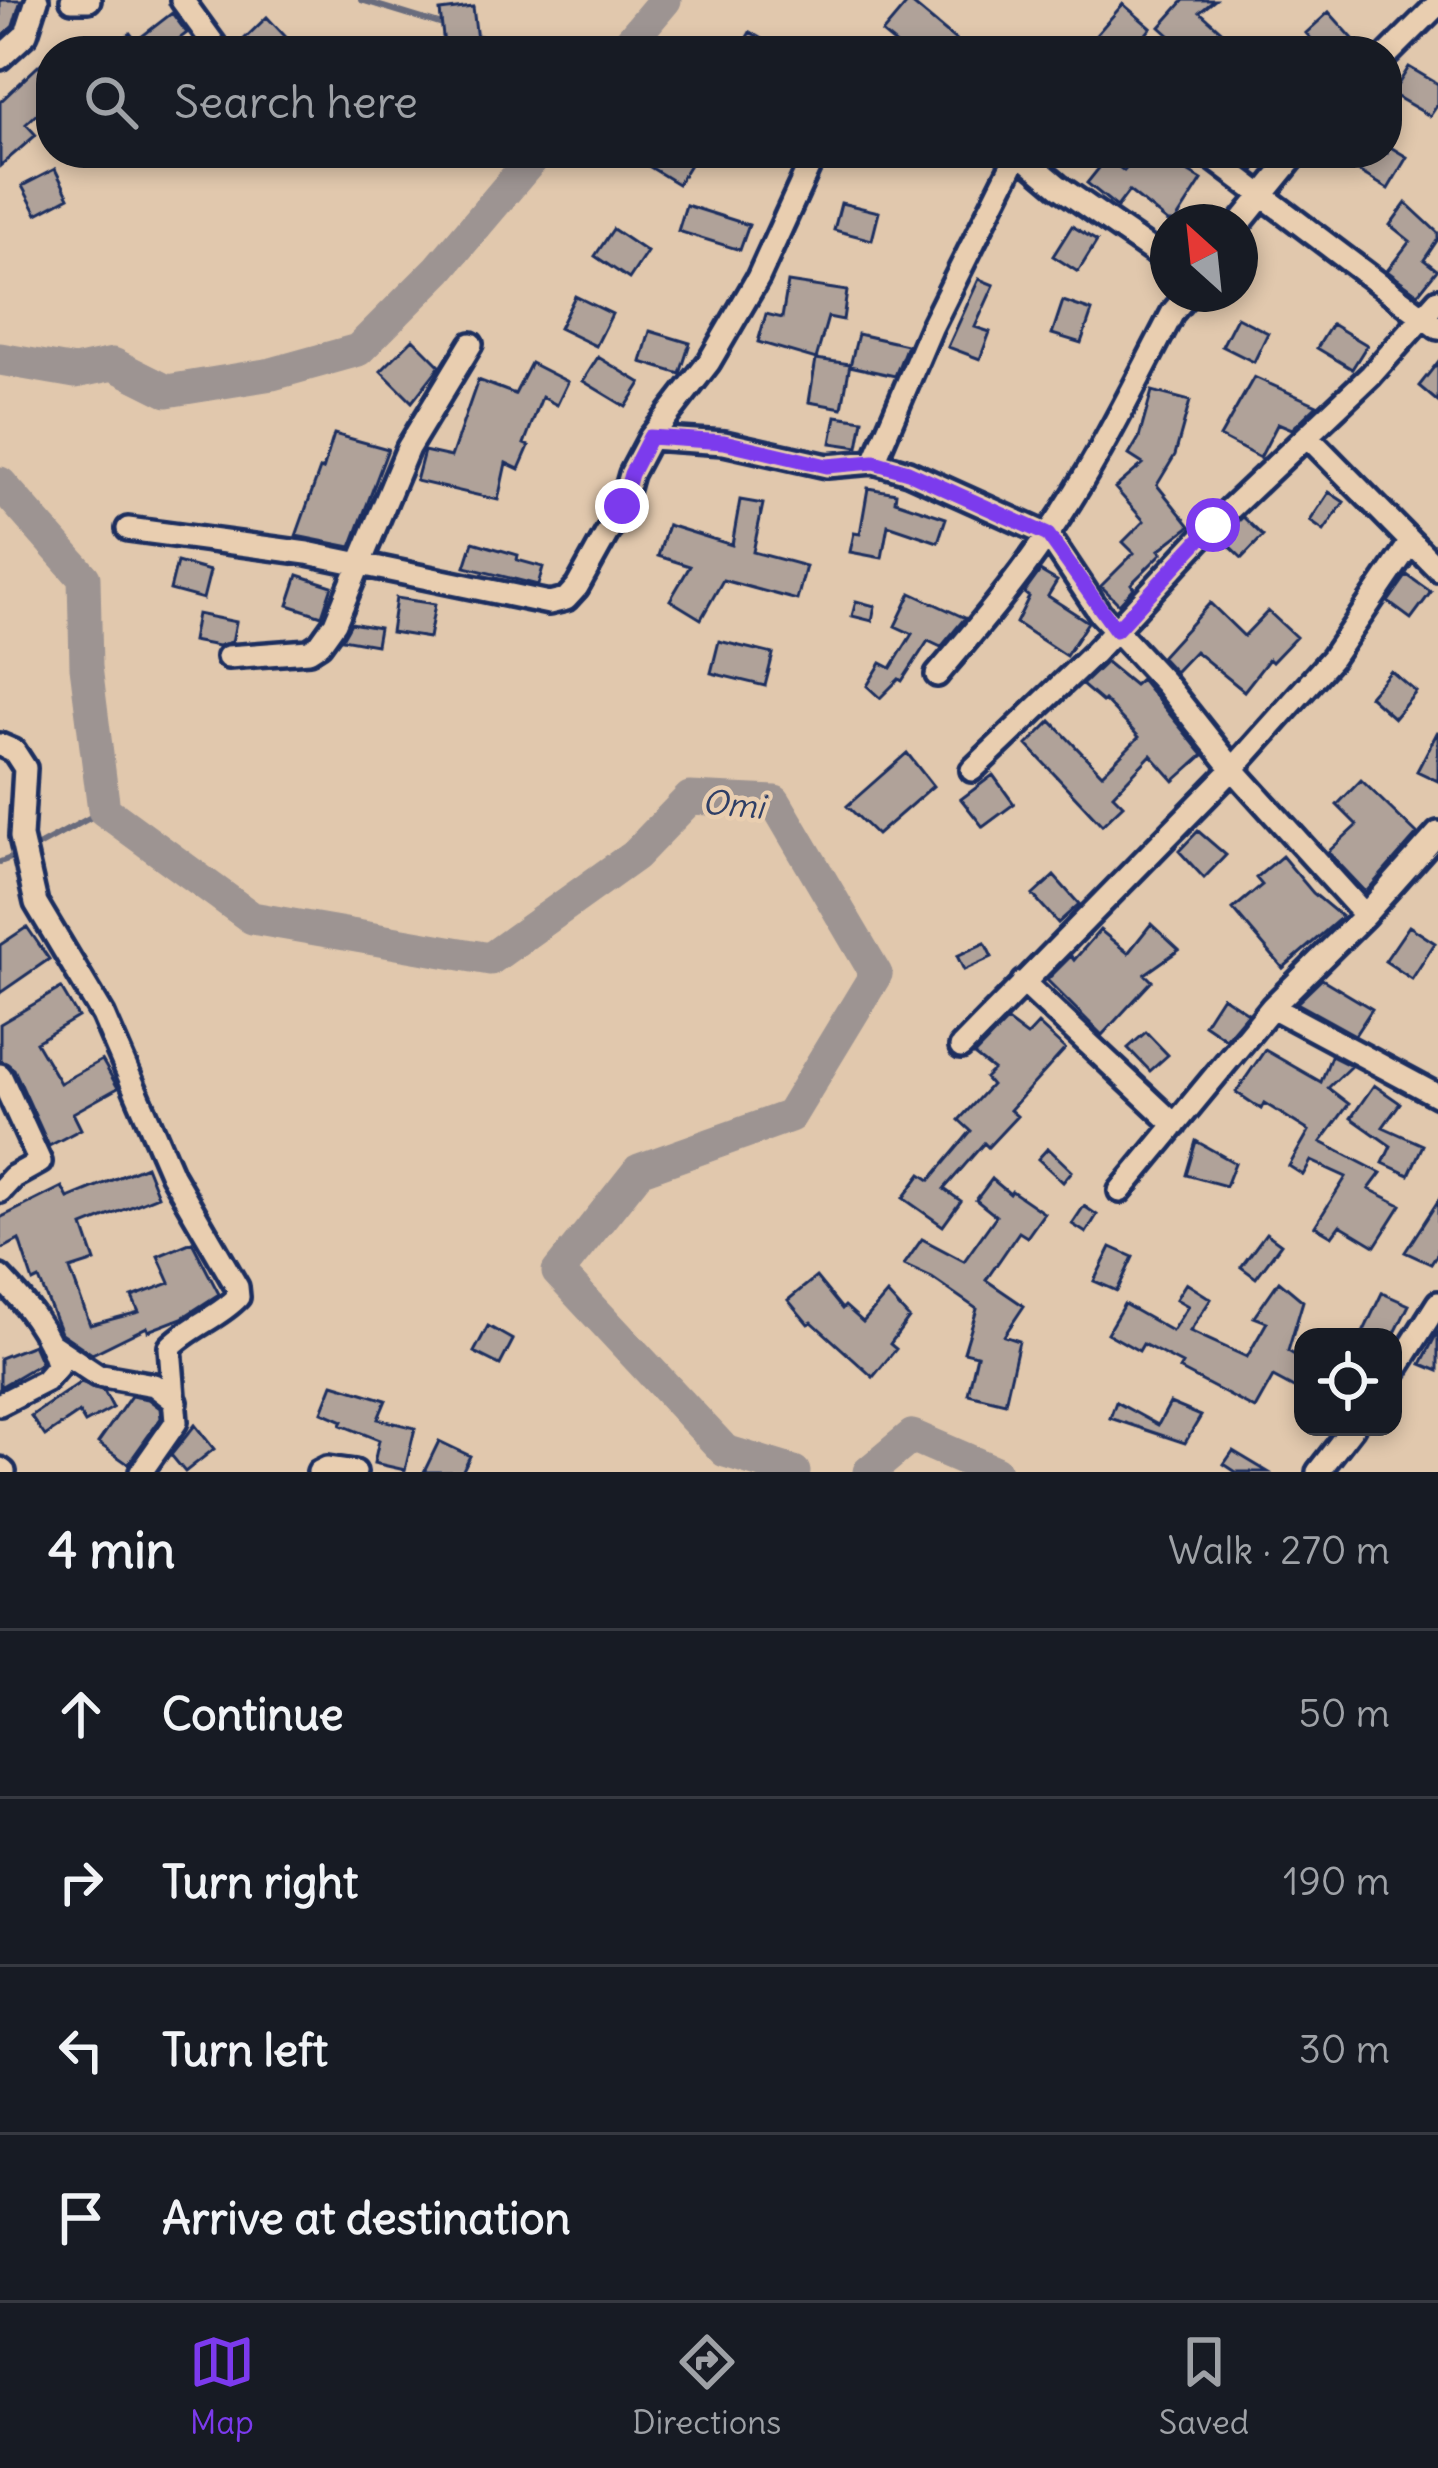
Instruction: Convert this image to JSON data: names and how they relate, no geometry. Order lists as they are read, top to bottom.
{
  "water": ["Omi"],
  "north": "top left",
  "page": {
    "search": "Search here",
    "heading": ["4 min", "Walk · 270 m"],
    "list": [
      ["Continue", "50 m"],
      ["Turn right", "190 m"],
      ["Turn left", "30 m"],
      "Arrive at destination"
    ],
    "nav": ["Map", "Directions", "Saved"]
  }
}
